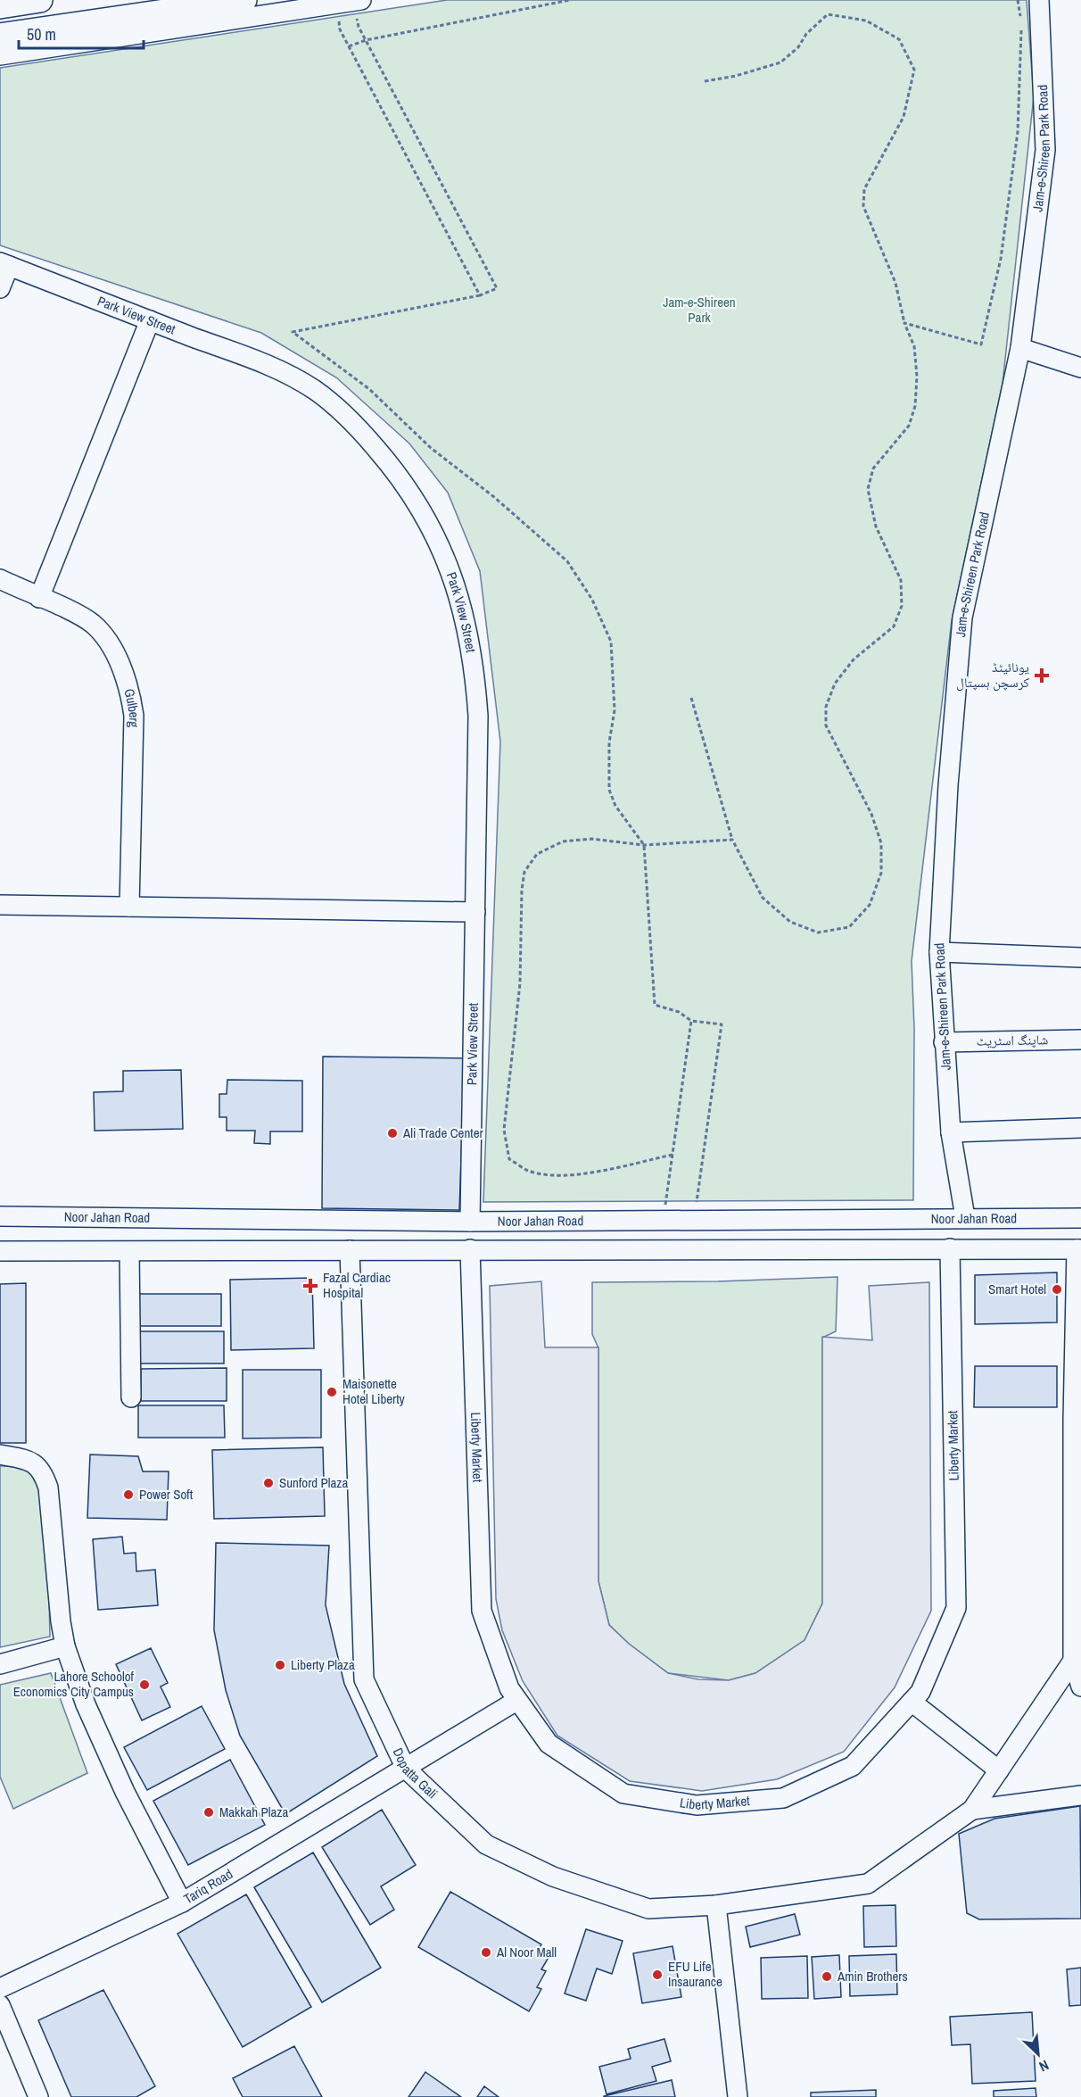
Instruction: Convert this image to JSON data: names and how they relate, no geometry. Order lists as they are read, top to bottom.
{
  "streets": {
    "street": [
      "Jam-e-Shireen Park Road",
      "Park View Street",
      "Gulberg",
      "شاپنگ اسٹریٹ",
      "Noor Jahan Road",
      "Liberty Market",
      "Dopatta Gali",
      "Tariq Road"
    ]
  },
  "crossings": [
    ["Jam-e-Shireen Park Road", "شاپنگ اسٹریٹ"],
    ["Jam-e-Shireen Park Road", "Noor Jahan Road"],
    ["Park View Street", "Noor Jahan Road"],
    ["Noor Jahan Road", "Liberty Market"],
    ["Noor Jahan Road", "Dopatta Gali"],
    ["Liberty Market", "Tariq Road"],
    ["Dopatta Gali", "Tariq Road"]
  ],
  "parks": ["Jam-e-Shireen Park"],
  "places": {
    "health": ["یونائیٹڈ کرسچن ہسپتال", "Fazal Cardiac Hospital"],
    "other": [
      "Ali Trade Center",
      "Smart Hotel",
      "Maisonette Hotel Liberty",
      "Sunford Plaza",
      "Power Soft",
      "Liberty Plaza",
      "Lahore Schoolof Economics City Campus",
      "Makkah Plaza",
      "Al Noor Mall",
      "EFU Life Insaurance",
      "Amin Brothers"
    ]
  },
  "scale_bar": "50 m",
  "north": "bottom right"
}
